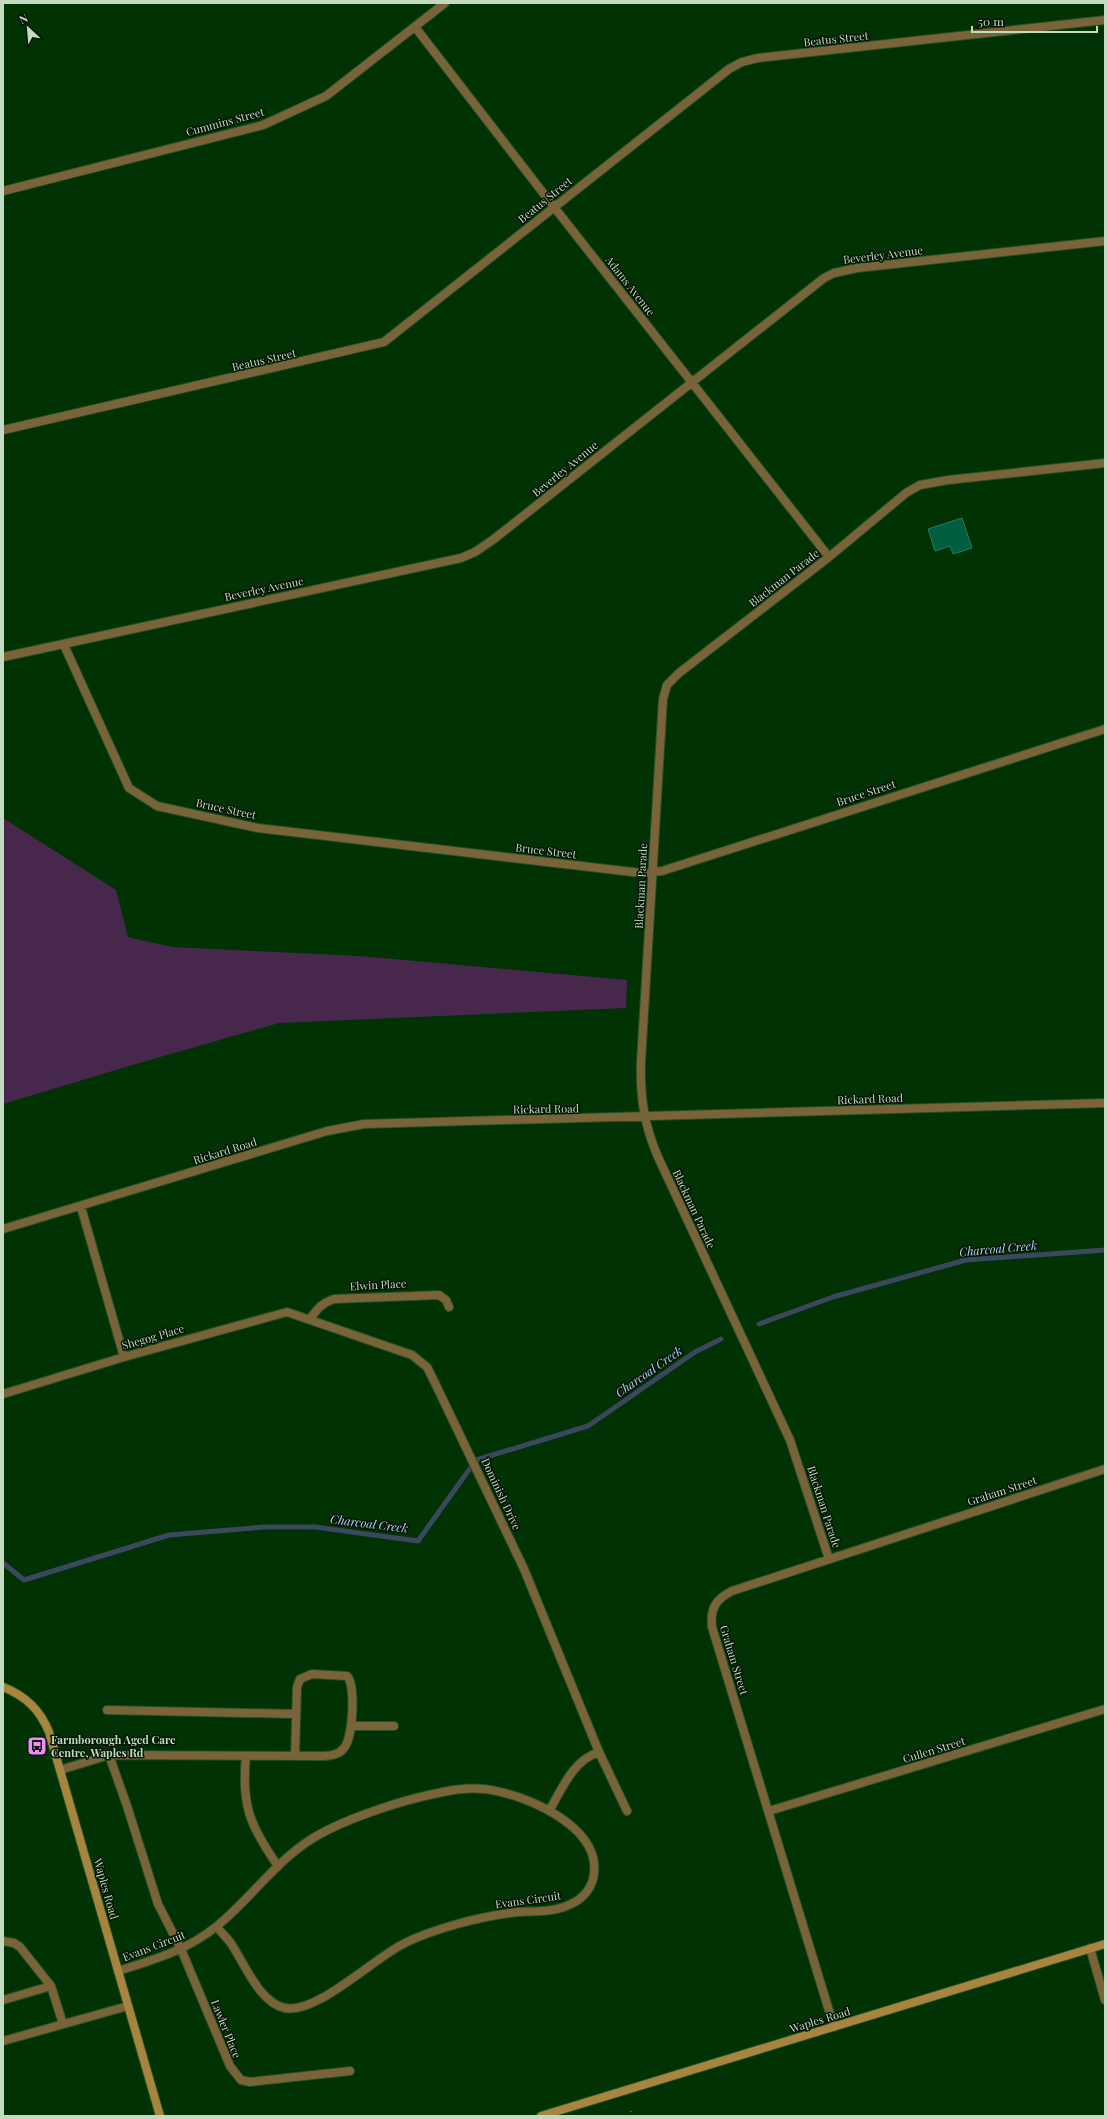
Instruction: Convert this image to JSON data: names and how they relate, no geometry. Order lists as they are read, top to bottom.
{
  "streets": {
    "street": [
      "Beatus Street",
      "Cummins Street",
      "Beverley Avenue",
      "Adams Avenue",
      "Blackman Parade",
      "Bruce Street",
      "Rickard Road",
      "Elwin Place",
      "Shegog Place",
      "Graham Street",
      "Dominish Drive",
      "Cullen Street",
      "Waples Road",
      "Evans Circuit",
      "Lawler Place"
    ]
  },
  "crossings": [
    ["Beatus Street", "Adams Avenue"],
    ["Cummins Street", "Adams Avenue"],
    ["Beverley Avenue", "Adams Avenue"],
    ["Beverley Avenue", "Bruce Street"],
    ["Adams Avenue", "Blackman Parade"],
    ["Blackman Parade", "Bruce Street"],
    ["Blackman Parade", "Rickard Road"],
    ["Blackman Parade", "Graham Street"],
    ["Elwin Place", "Shegog Place"],
    ["Elwin Place", "Dominish Drive"],
    ["Shegog Place", "Dominish Drive"],
    ["Graham Street", "Cullen Street"],
    ["Graham Street", "Waples Road"],
    ["Waples Road", "Evans Circuit"],
    ["Evans Circuit", "Lawler Place"]
  ],
  "water": ["Charcoal Creek"],
  "places": {
    "bus stop": ["Farmborough Aged Care Centre, Waples Rd"]
  },
  "scale_bar": "50 m",
  "north": "top left"
}
